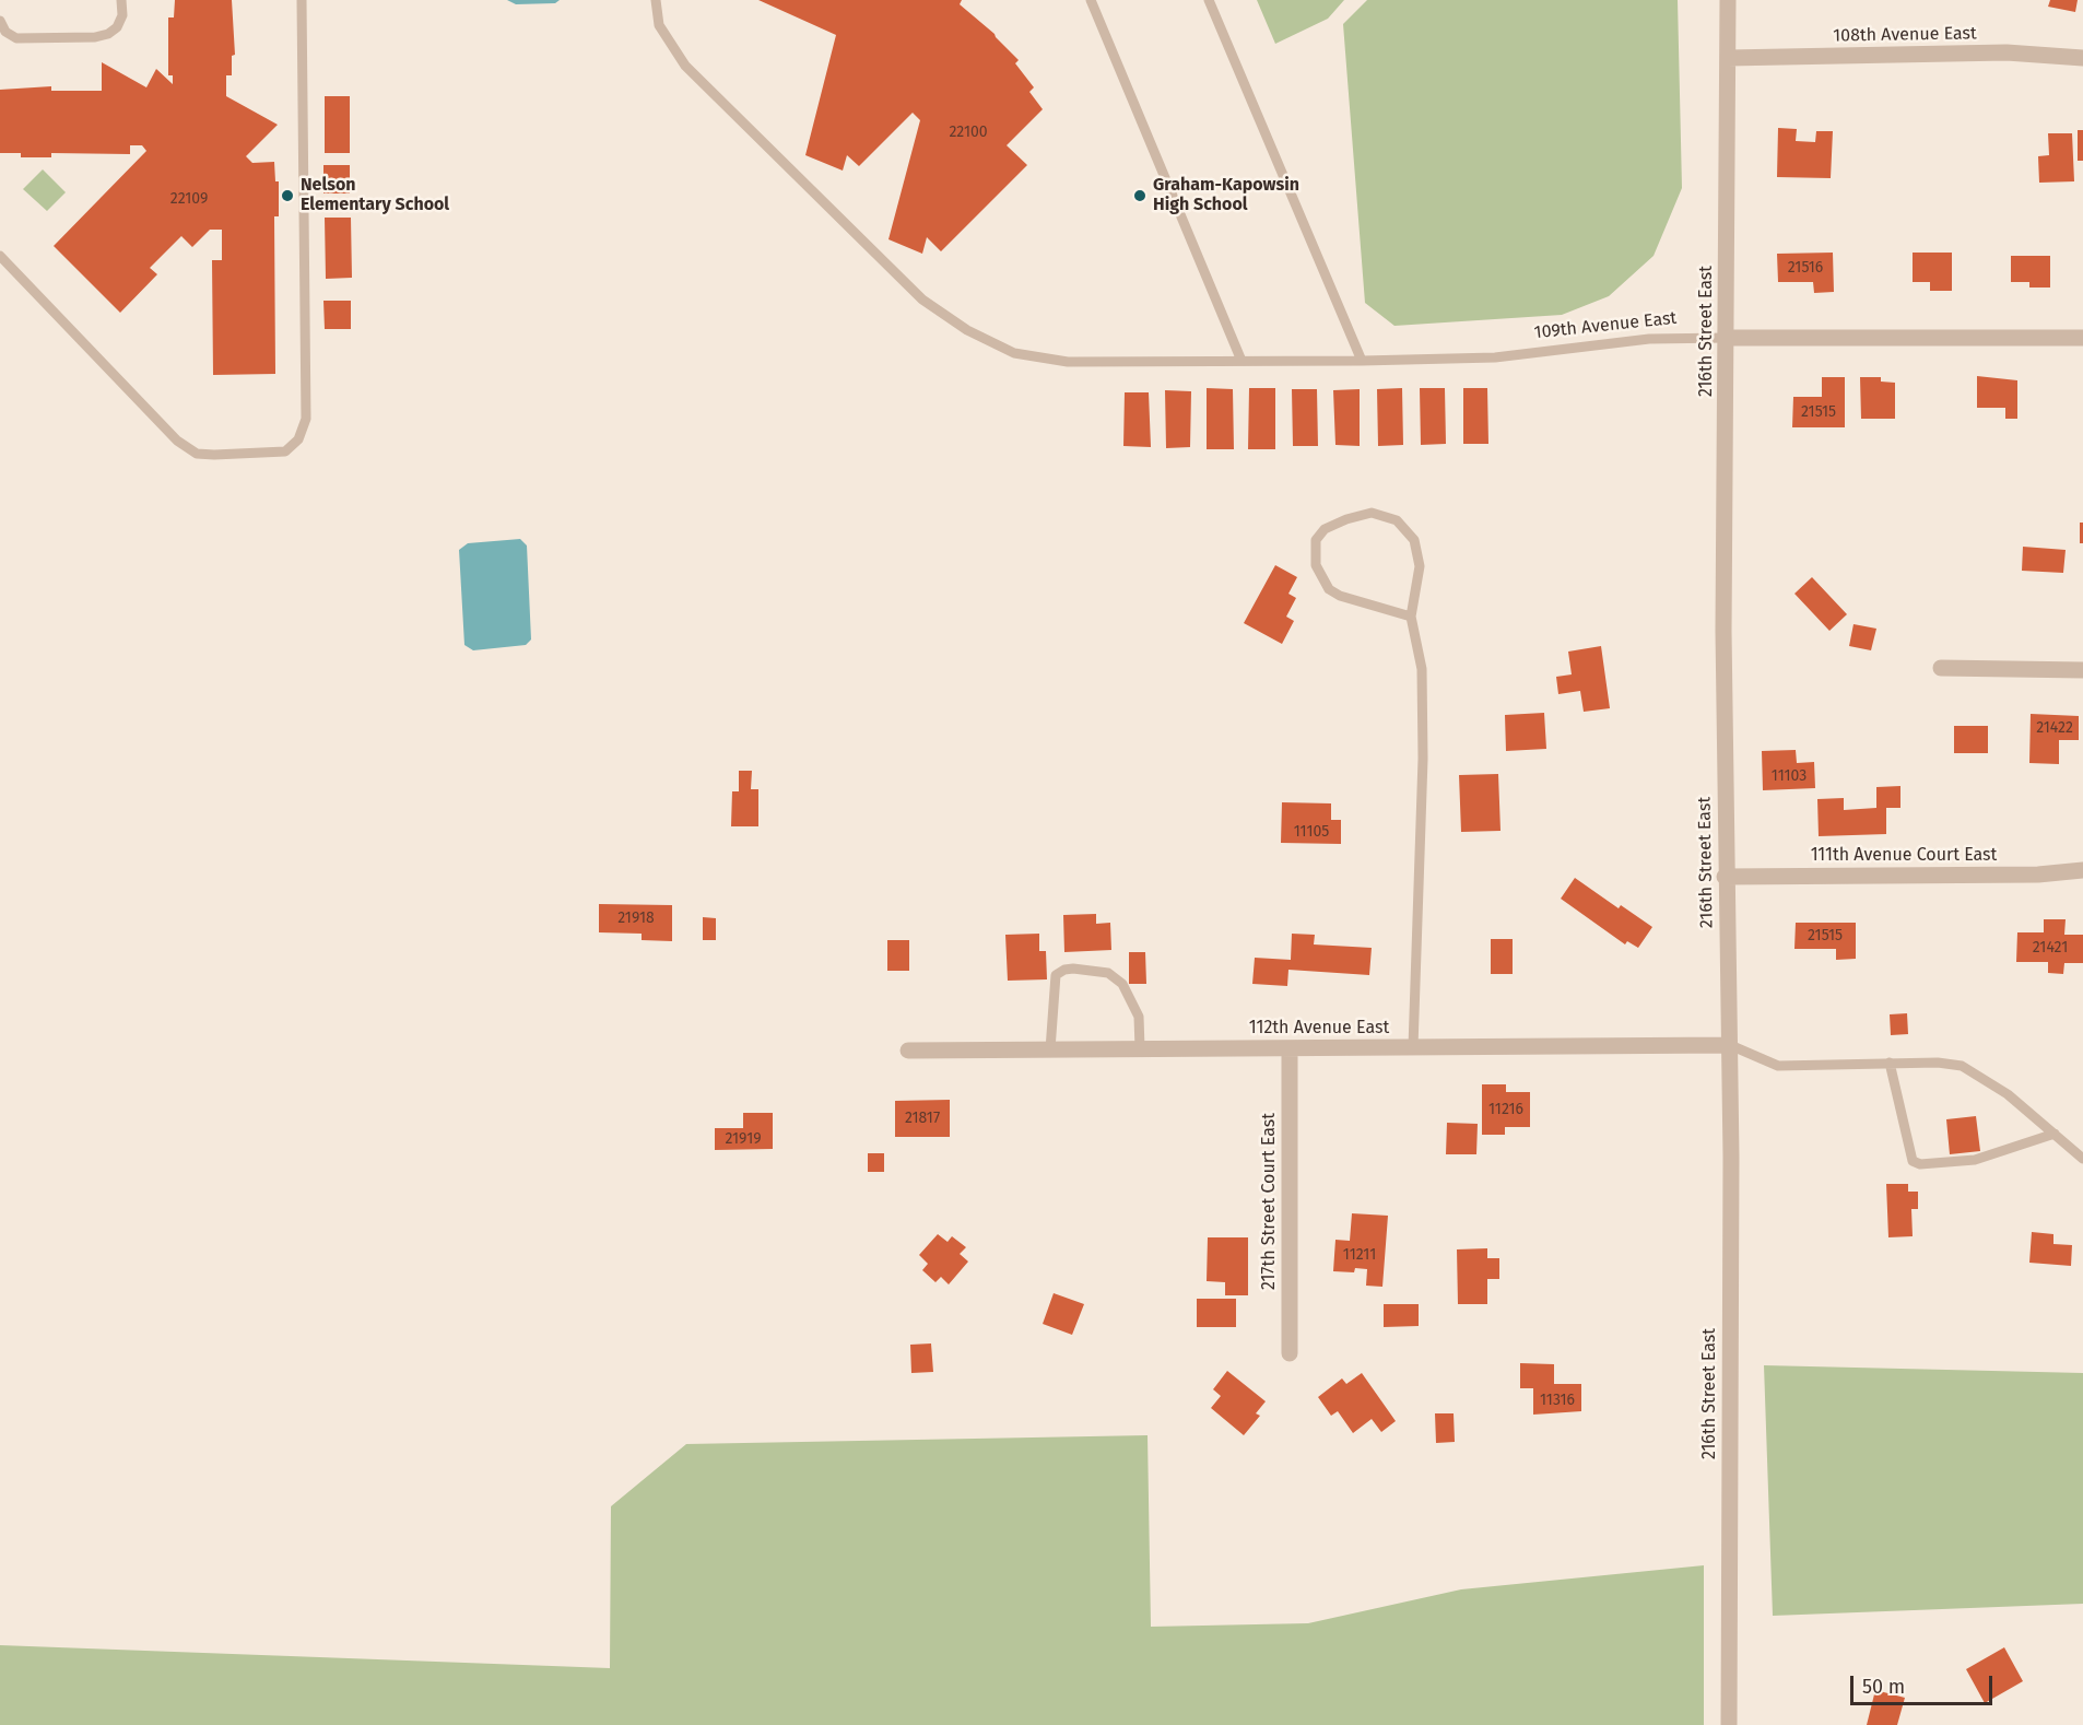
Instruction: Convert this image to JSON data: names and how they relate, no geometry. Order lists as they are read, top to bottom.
{
  "streets": {
    "street": [
      "108th Avenue East",
      "109th Avenue East",
      "216th Street East",
      "111th Avenue Court East",
      "112th Avenue East",
      "217th Street Court East"
    ]
  },
  "crossings": [
    ["108th Avenue East", "216th Street East"],
    ["109th Avenue East", "216th Street East"],
    ["216th Street East", "111th Avenue Court East"],
    ["216th Street East", "112th Avenue East"],
    ["112th Avenue East", "217th Street Court East"]
  ],
  "places": ["Nelson Elementary School", "Graham-Kapowsin High School"],
  "house_numbers": [
    "22100",
    "22109",
    "21516",
    "21515",
    "21422",
    "11103",
    "11105",
    "21918",
    "21515",
    "21421",
    "11216",
    "21817",
    "21919",
    "11211",
    "11316"
  ],
  "scale_bar": "50 m"
}
